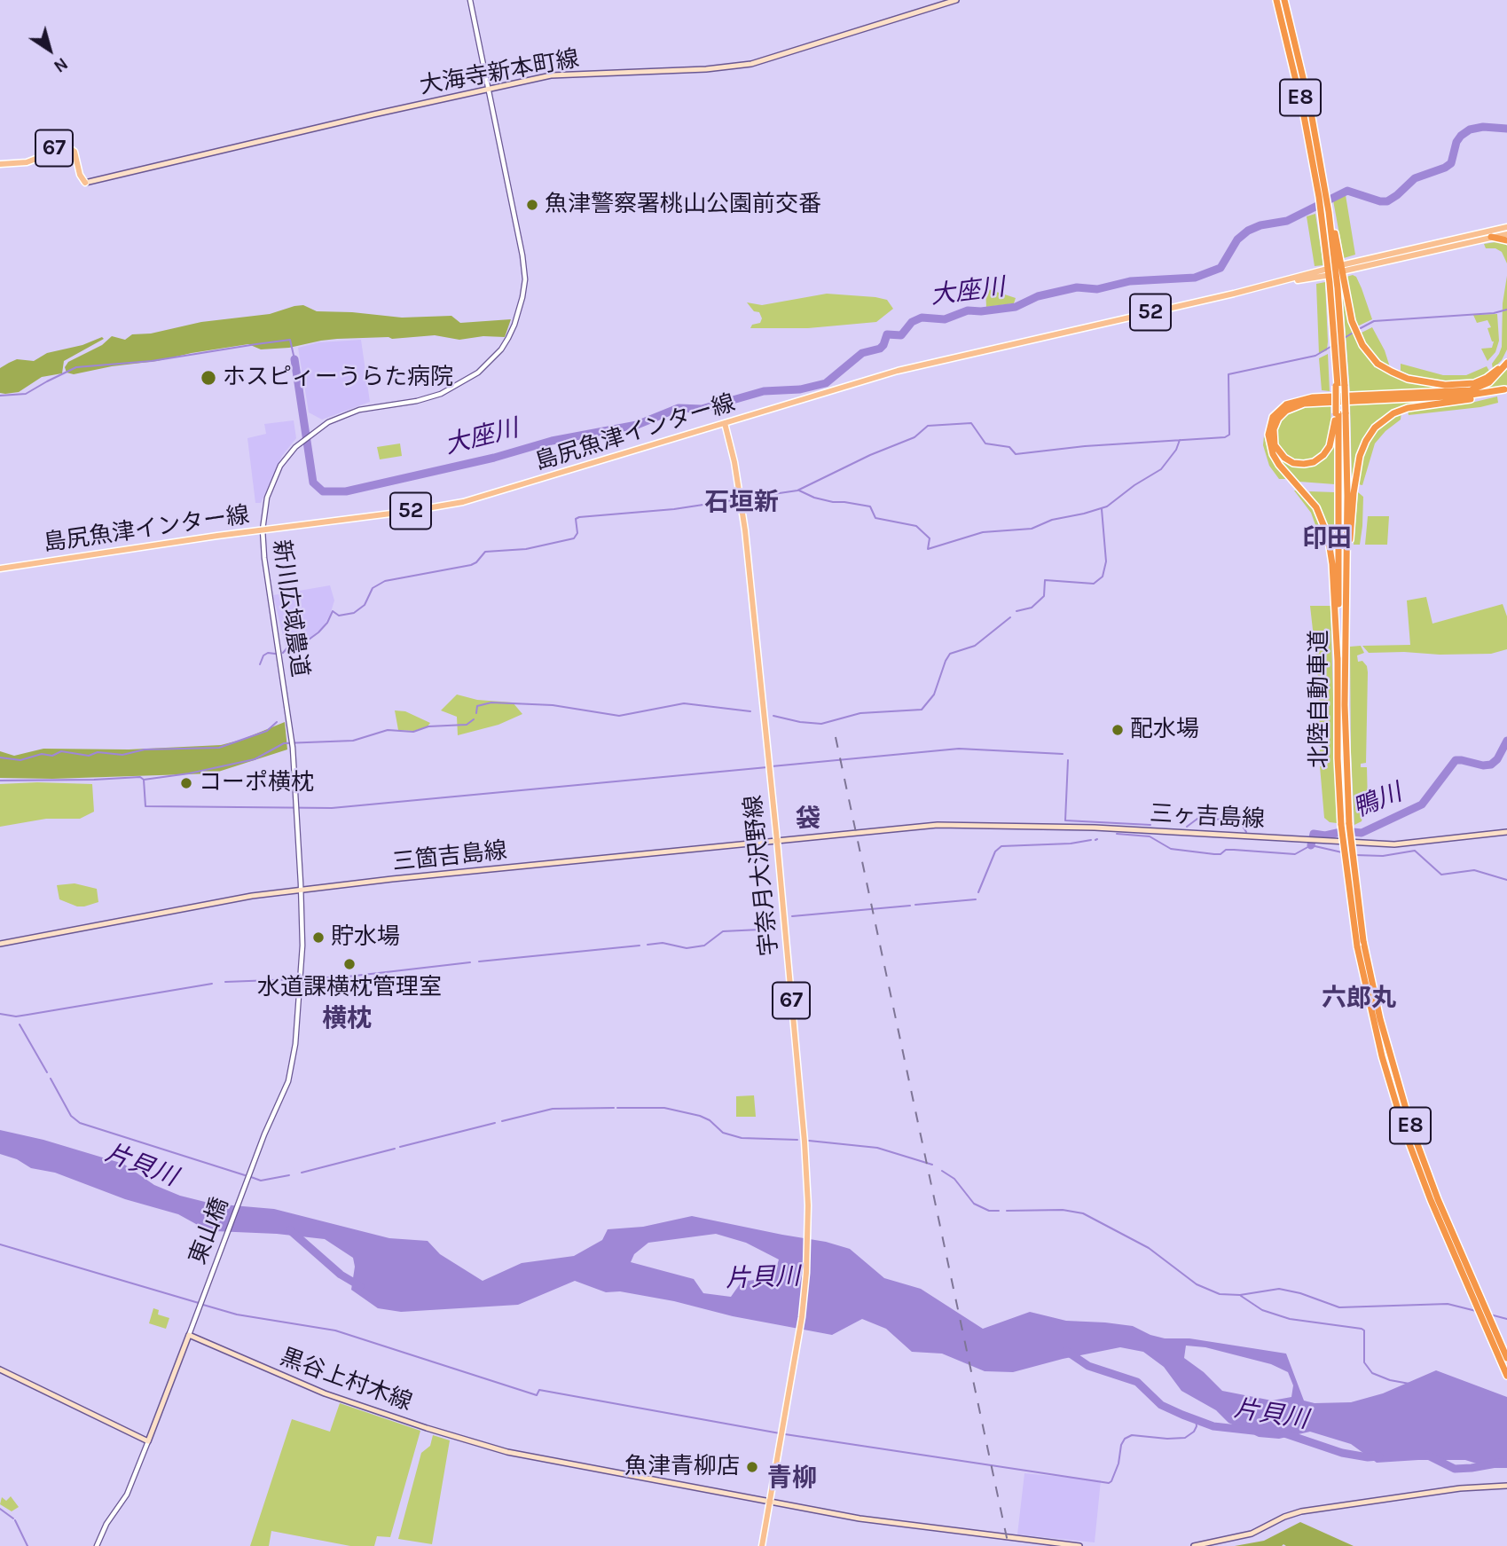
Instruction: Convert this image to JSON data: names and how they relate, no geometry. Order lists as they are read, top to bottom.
{
  "streets": {
    "highway": ["E8", "北陸自動車道"],
    "main road": [
      "大海寺新本町線",
      "67",
      "52",
      "島尻魚津インター線",
      "三ヶ吉島線",
      "三箇吉島線",
      "宇奈月大沢野線",
      "黒谷上村木線"
    ],
    "street": ["新川広域農道", "東山橋"]
  },
  "crossings": [
    ["大海寺新本町線", "67"],
    ["大海寺新本町線", "新川広域農道"],
    ["島尻魚津インター線", "新川広域農道"],
    ["島尻魚津インター線", "宇奈月大沢野線"],
    ["新川広域農道", "三箇吉島線"],
    ["新川広域農道", "東山橋"],
    ["三ヶ吉島線", "三箇吉島線"],
    ["三箇吉島線", "宇奈月大沢野線"],
    ["三箇吉島線", "東山橋"],
    ["宇奈月大沢野線", "黒谷上村木線"],
    ["東山橋", "黒谷上村木線"]
  ],
  "districts": [
    "石垣新",
    "印田",
    "袋",
    "六郎丸",
    "横枕",
    "青柳"
  ],
  "water": ["大座川", "鴨川", "片貝川"],
  "places": [
    "魚津警察署桃山公園前交番",
    "ホスピィーうらた病院",
    "配水場",
    "コーポ横枕",
    "貯水場",
    "水道課横枕管理室",
    "魚津青柳店"
  ],
  "north": "bottom right"
}
